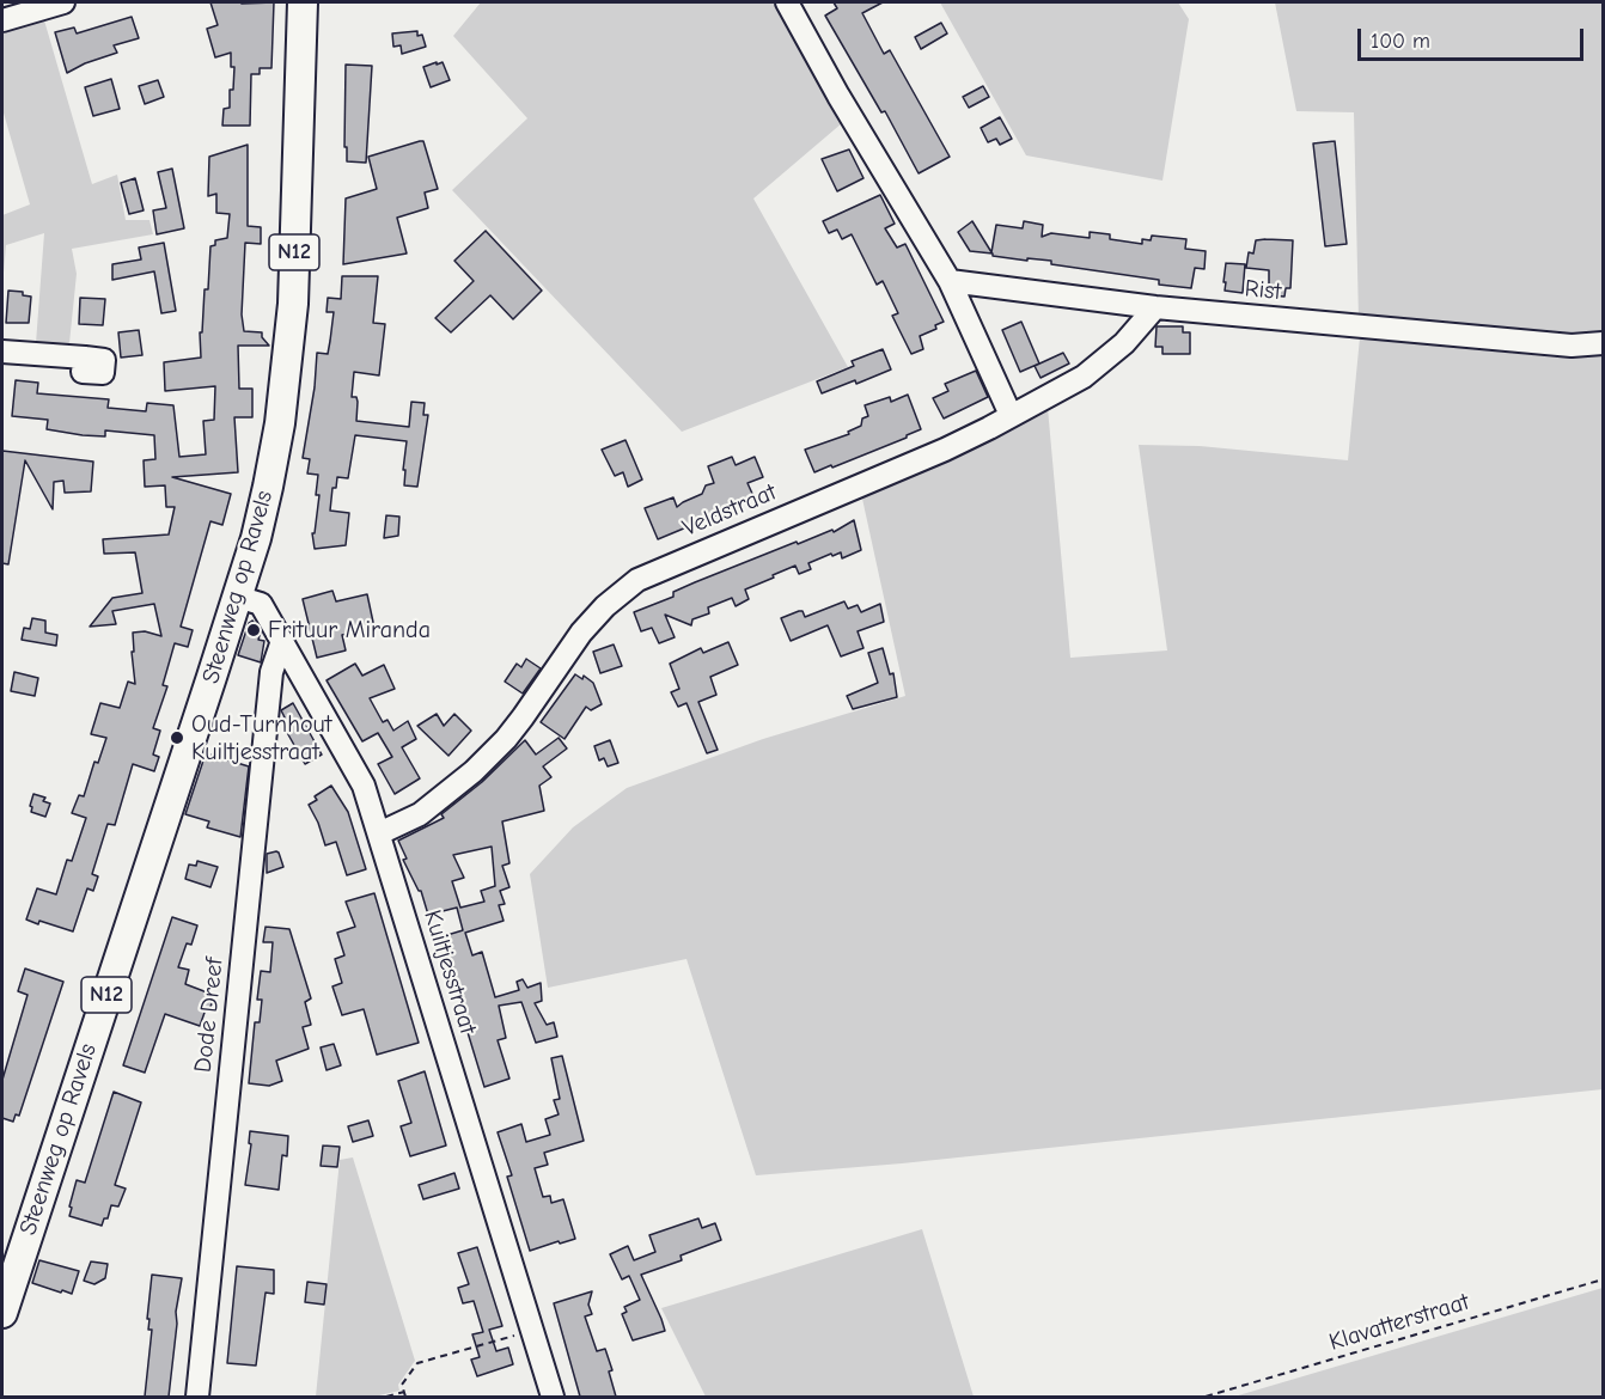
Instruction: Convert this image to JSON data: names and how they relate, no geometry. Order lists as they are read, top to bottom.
{
  "streets": {
    "main road": ["N12", "Steenweg op Ravels"],
    "street": [
      "Rist",
      "Veldstraat",
      "Kuiltjesstraat",
      "Dode Dreef"
    ],
    "path": ["Klavatterstraat"]
  },
  "crossings": [
    ["Rist", "Veldstraat"],
    ["Veldstraat", "Kuiltjesstraat"],
    ["Steenweg op Ravels", "Kuiltjesstraat"],
    ["Kuiltjesstraat", "Dode Dreef"]
  ],
  "places": ["Frituur Miranda", "Oud-Turnhout Kuiltjesstraat"],
  "scale_bar": "100 m"
}
